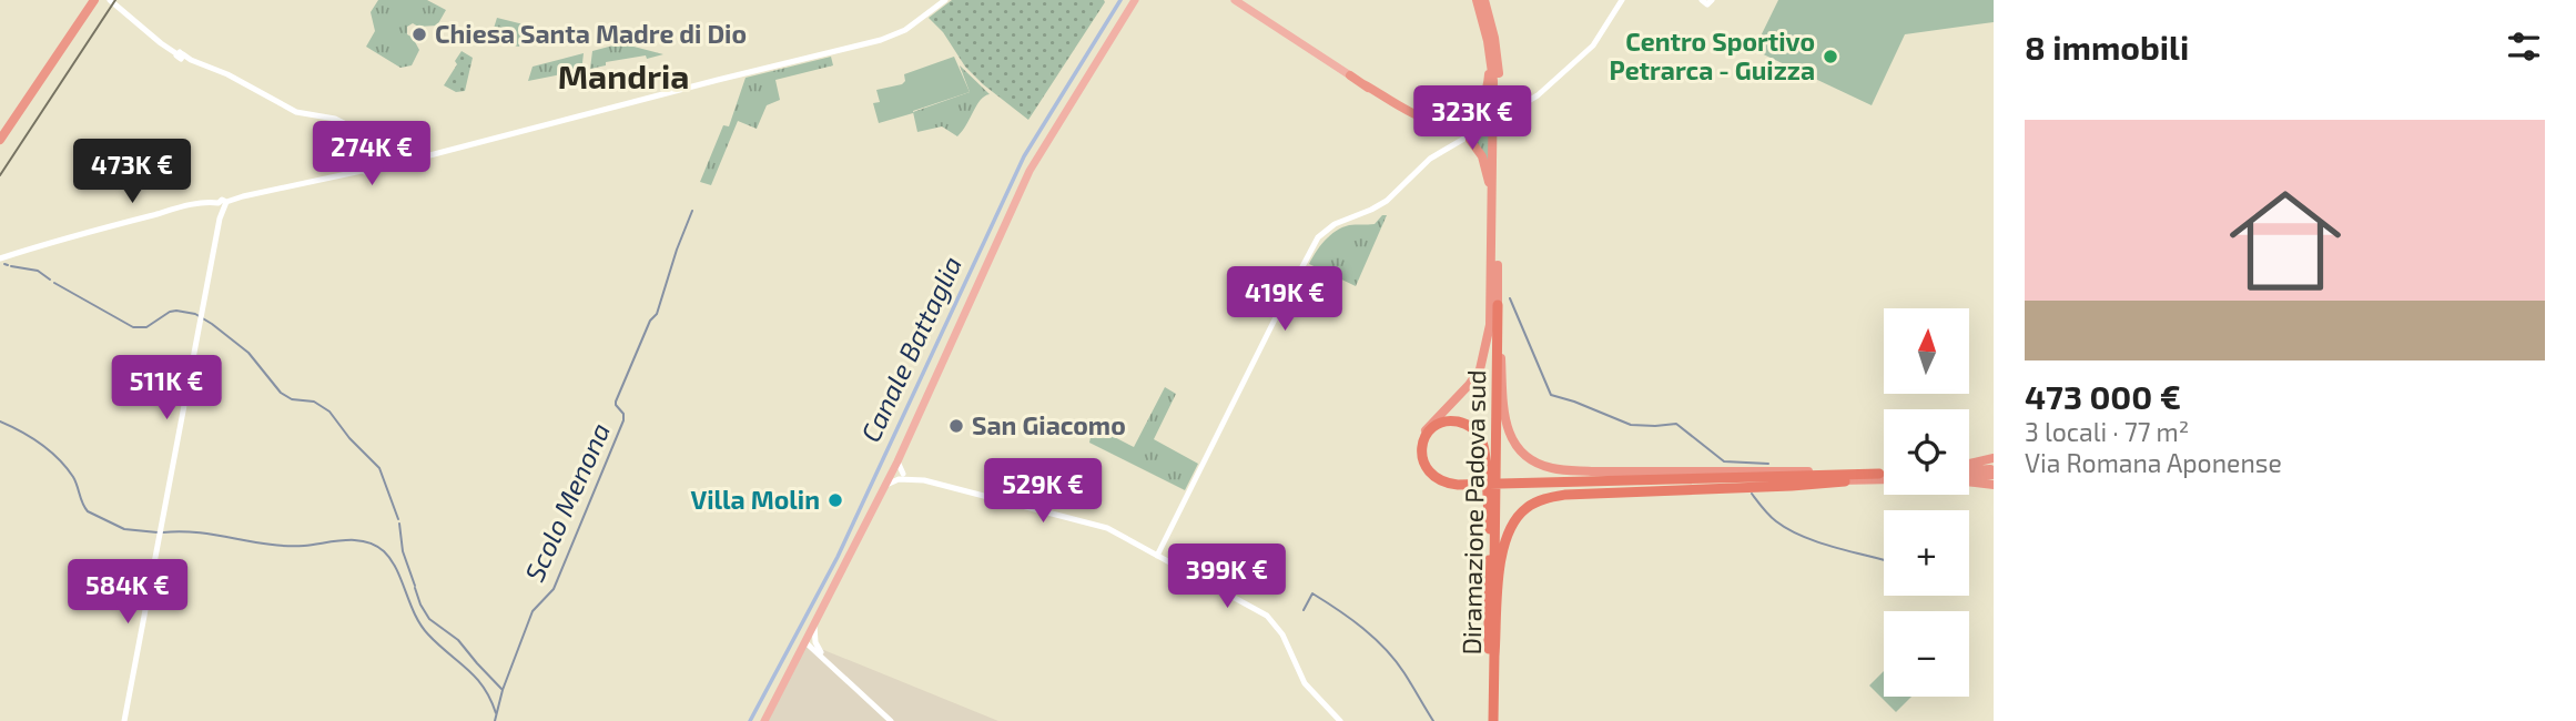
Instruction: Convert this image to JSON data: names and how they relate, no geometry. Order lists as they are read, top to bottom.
{
  "streets": {
    "highway": ["Diramazione Padova sud"]
  },
  "districts": ["Mandria"],
  "water": ["Canale Battaglia", "Scolo Menona"],
  "places": [
    "Chiesa Santa Madre di Dio",
    "Centro Sportivo Petrarca - Guizza",
    "San Giacomo",
    "Villa Molin"
  ],
  "north": "top",
  "page": {
    "heading": "8 immobili",
    "price": [
      "323K €",
      "274K €",
      "473K €",
      "419K €",
      "511K €",
      "529K €",
      "399K €",
      "584K €"
    ],
    "list": [
      {
        "name": "473 000 €",
        "note": "3 locali · 77 m² · Via Romana Aponense"
      }
    ],
    "map_buttons": ["+", "−"]
  }
}
